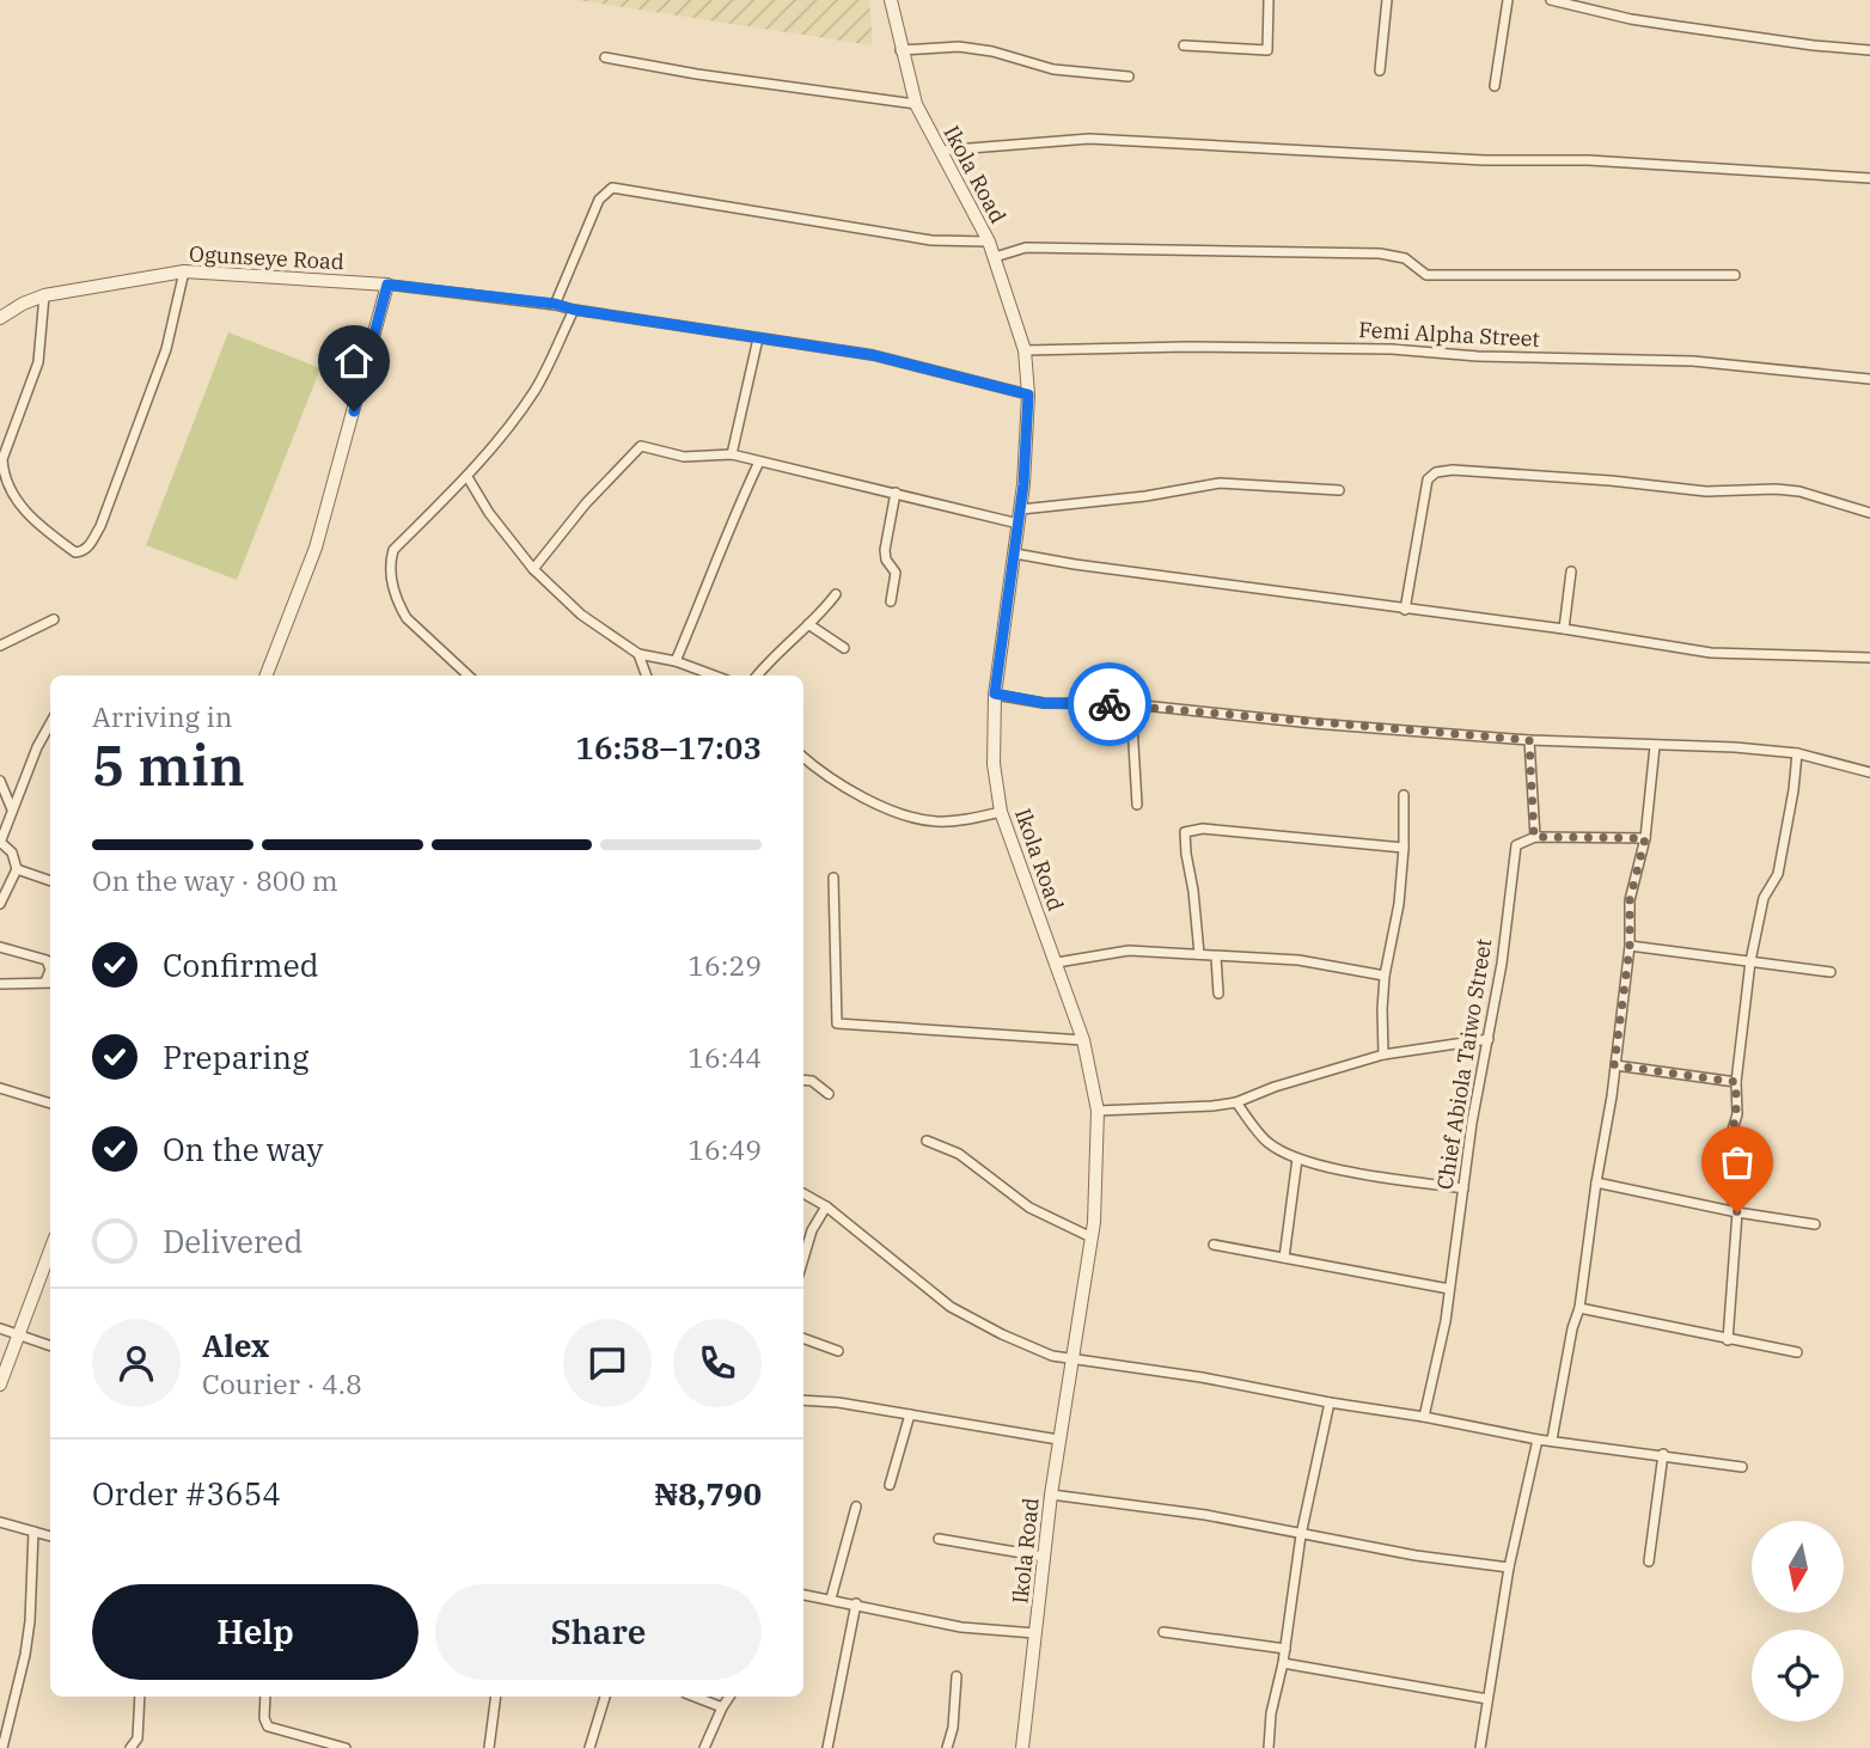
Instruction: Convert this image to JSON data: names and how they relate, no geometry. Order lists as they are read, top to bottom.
{
  "streets": {
    "street": [
      "Ikola Road",
      "Ogunseye Road",
      "Femi Alpha Street",
      "Chief Abiola Taiwo Street"
    ]
  },
  "crossings": [
    ["Ikola Road", "Femi Alpha Street"]
  ],
  "north": "bottom",
  "page": {
    "heading": ["5 min", "Arriving in", "16:58–17:03"],
    "panel": [
      "Alex",
      "Courier · 4.8",
      "Order #3654",
      "₦8,790"
    ],
    "bar": "On the way · 800 m",
    "list": [
      ["Confirmed", "16:29"],
      ["Preparing", "16:44"],
      ["On the way", "16:49"],
      "Delivered"
    ],
    "buttons": ["Help", "Share"]
  }
}
